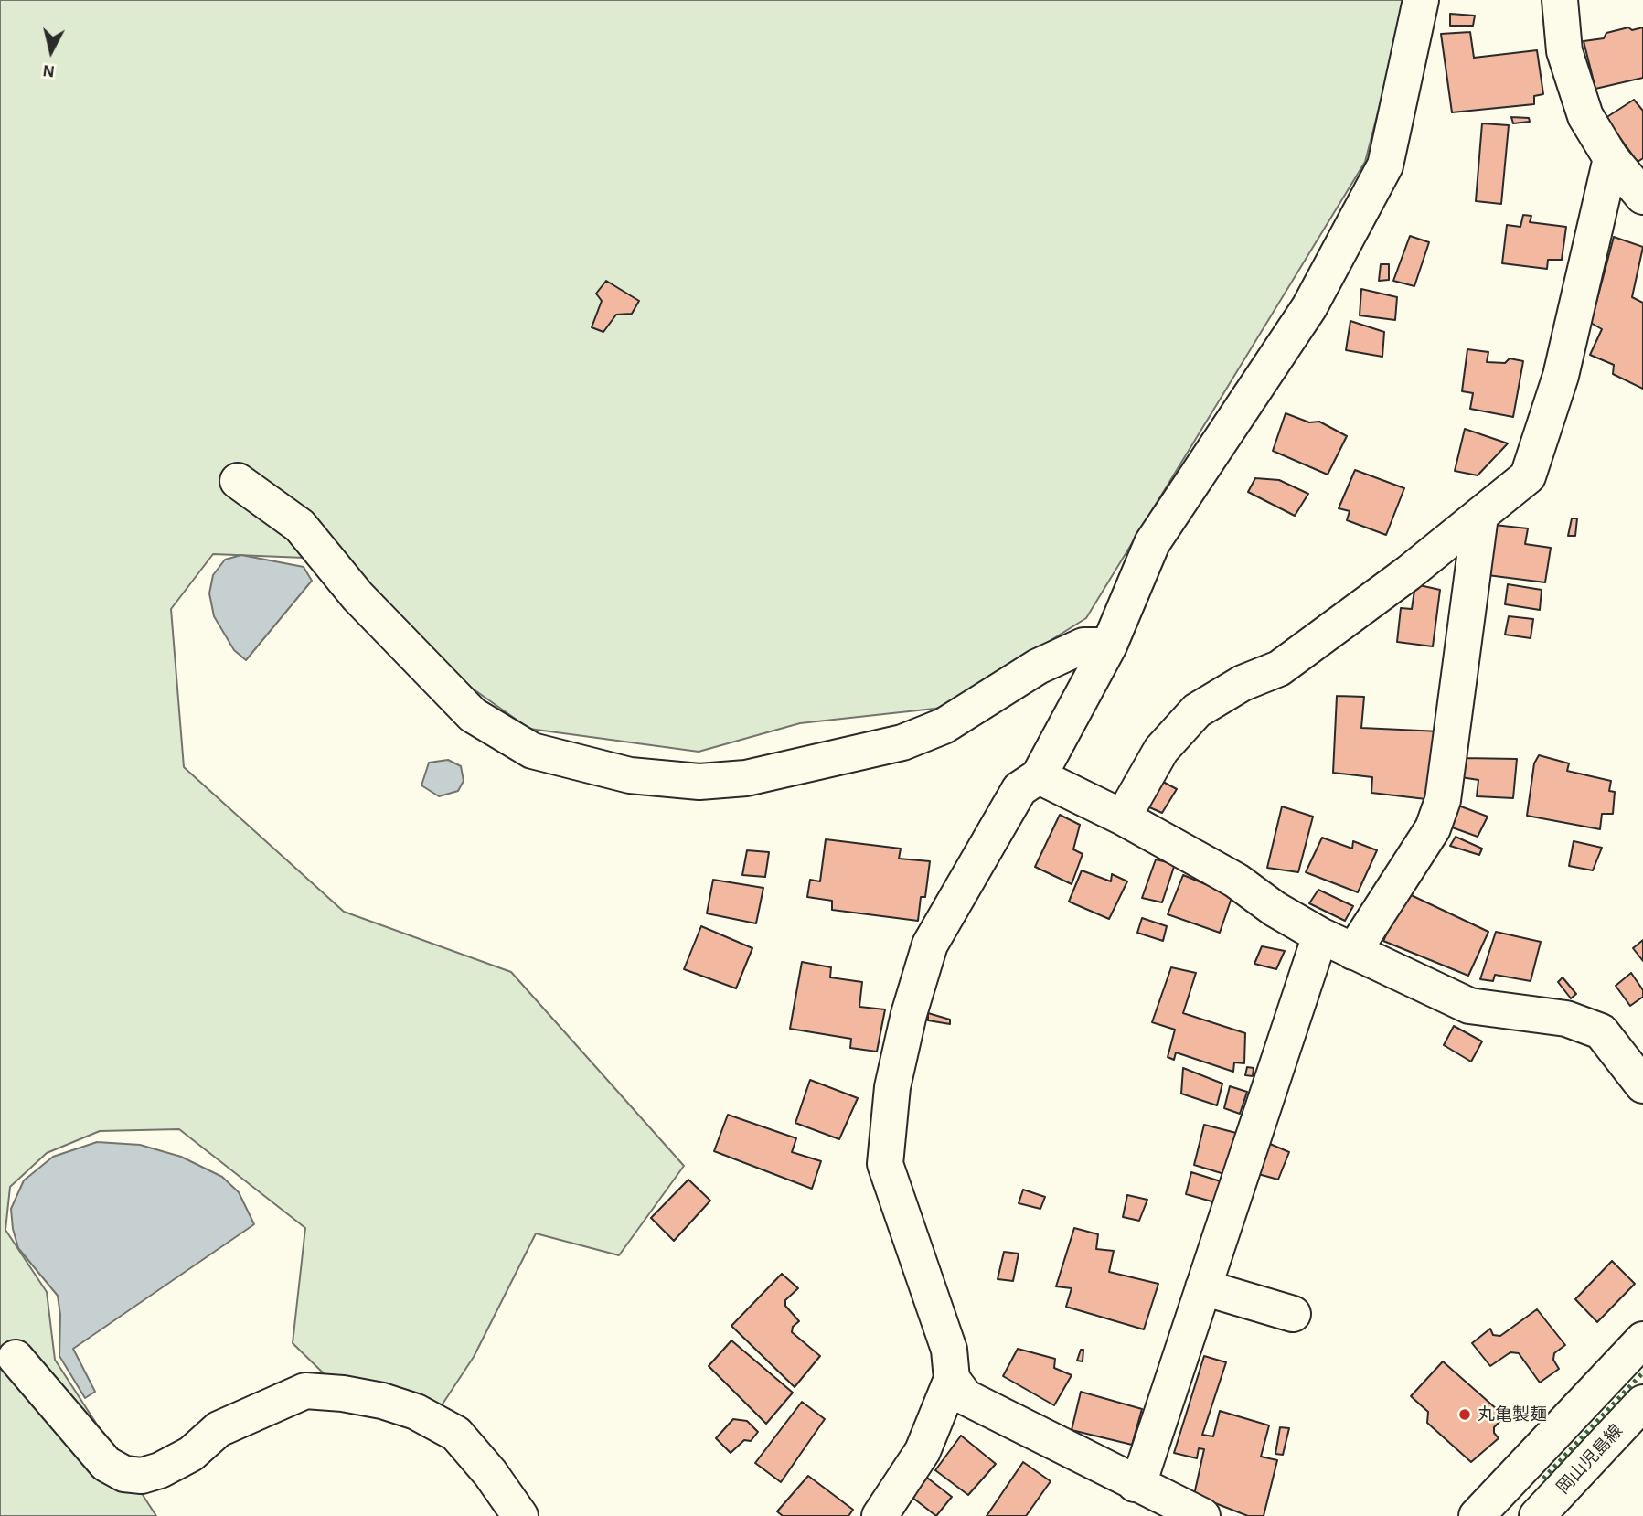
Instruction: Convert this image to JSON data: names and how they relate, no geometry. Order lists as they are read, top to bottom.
{
  "streets": {
    "street": ["岡山児島線"]
  },
  "places": ["丸亀製麺"],
  "north": "bottom"
}
